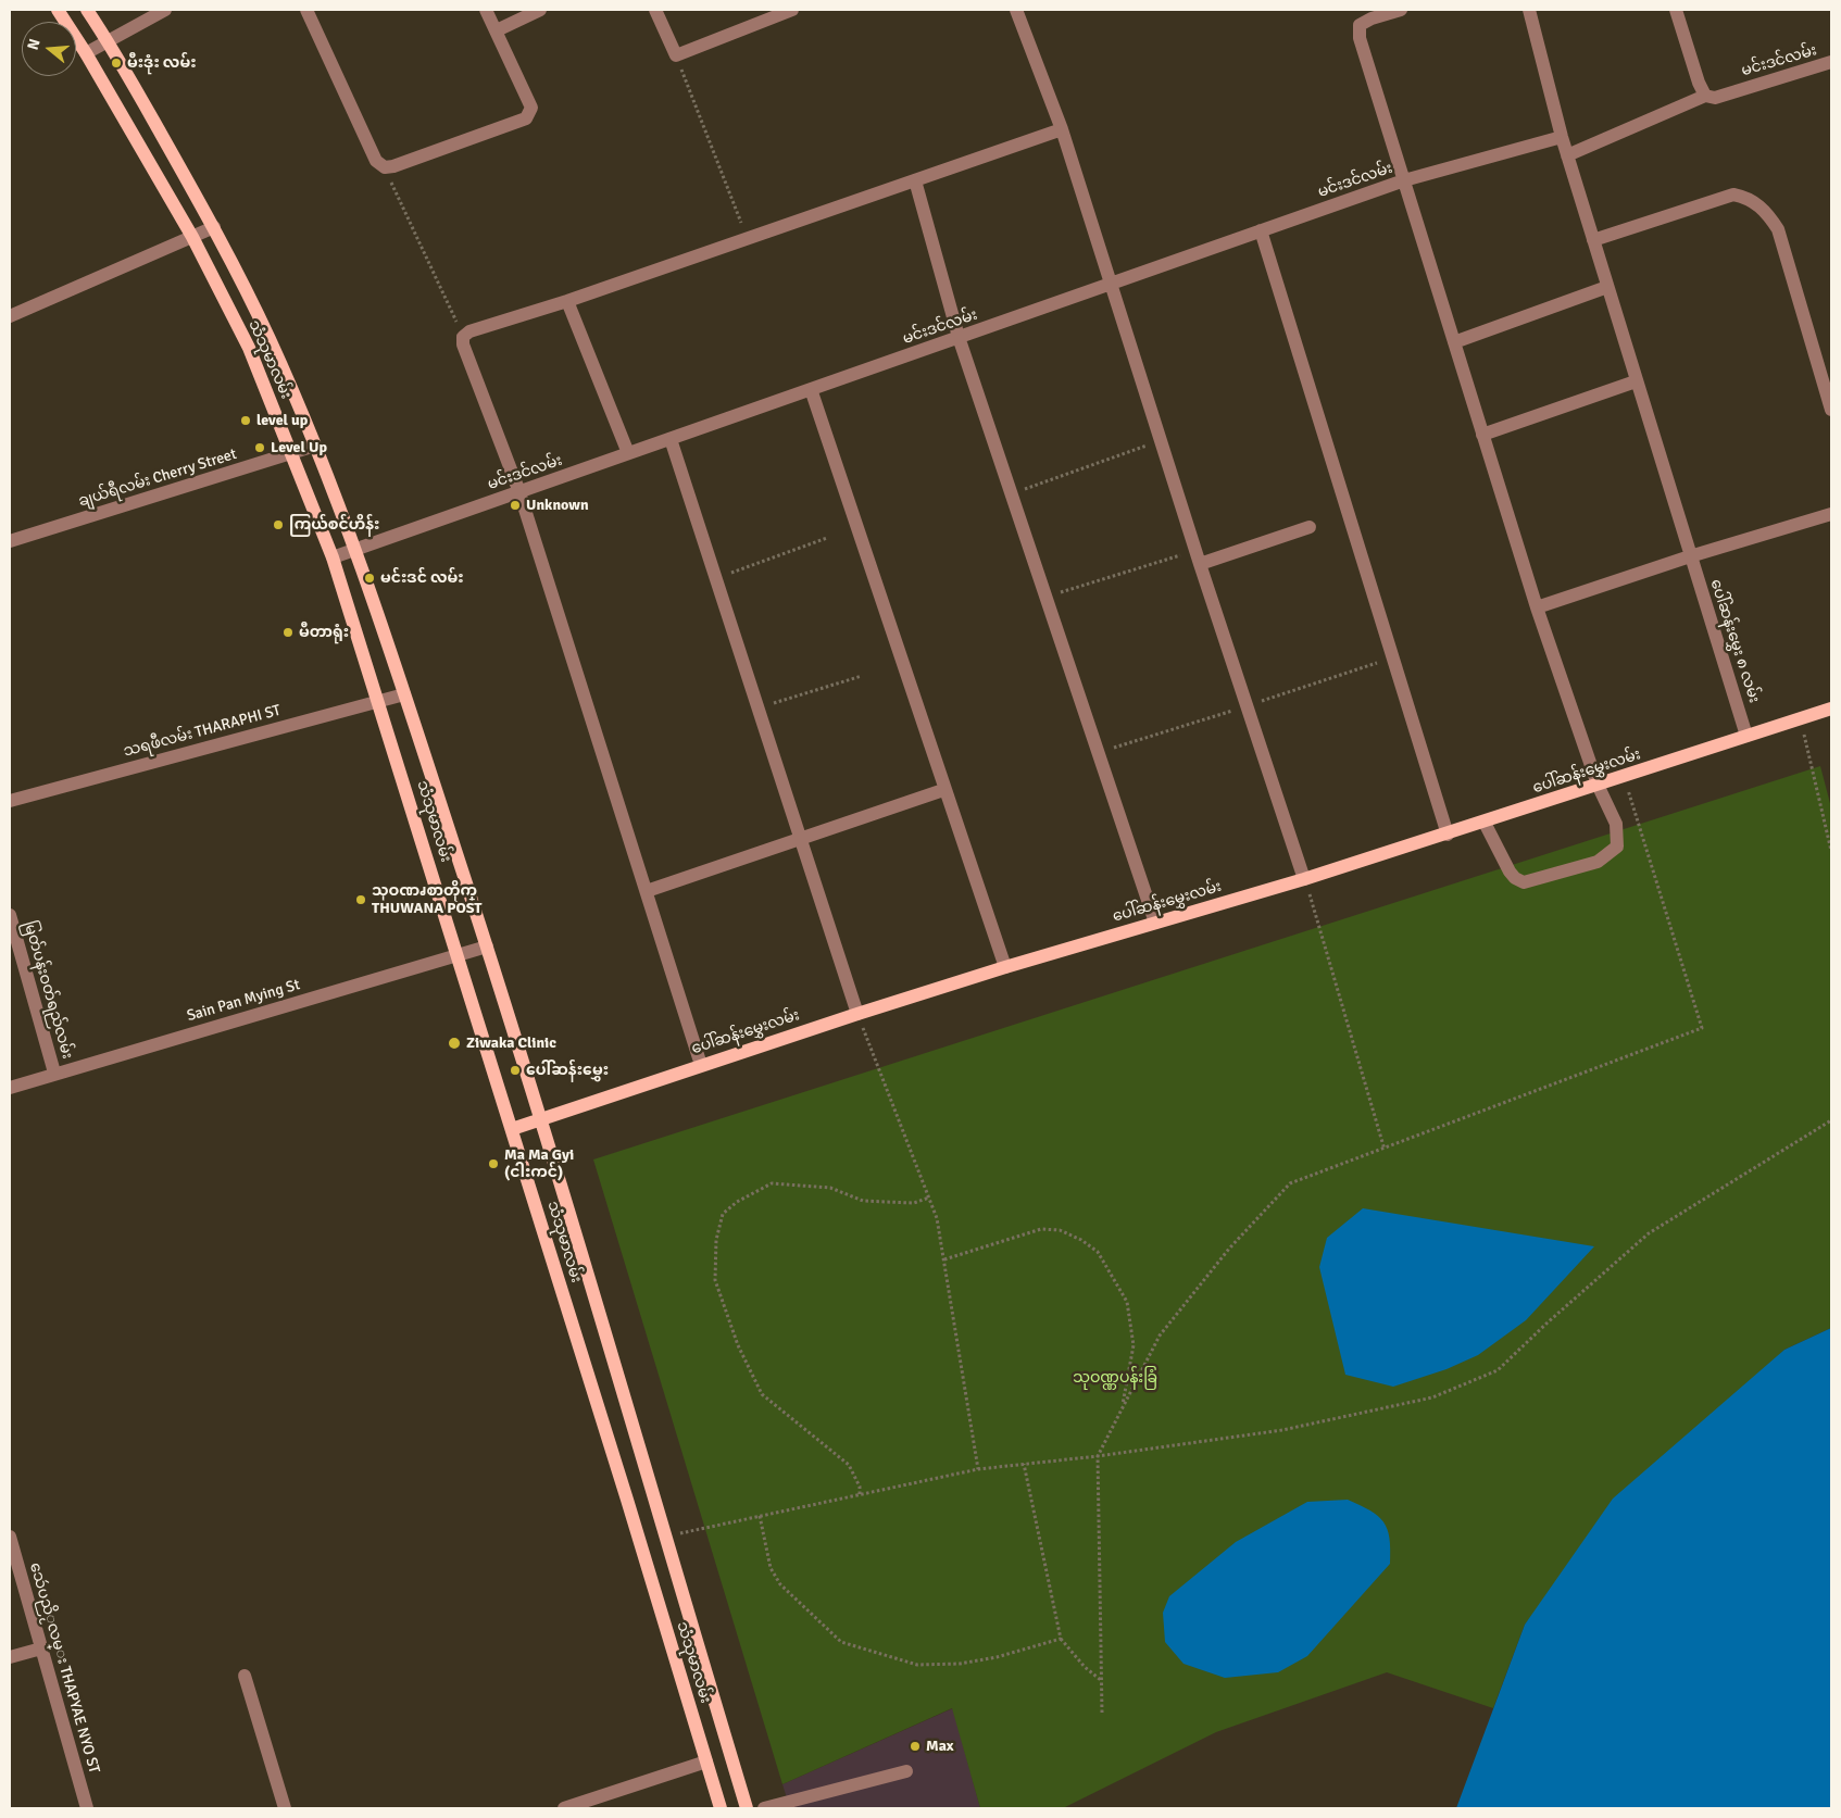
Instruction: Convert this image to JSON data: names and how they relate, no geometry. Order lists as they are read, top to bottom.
{
  "streets": {
    "main road": ["သံသုမာလမ်း", "ပေါ်ဆန်းမွှေးလမ်း"],
    "street": [
      "မင်းဒင်လမ်း",
      "ချယ်ရီလမ်း Cherry Street",
      "ပေါ်ဆန်းမွှေး ၈ လမ်း",
      "သရဖီလမ်း THARAPHI ST",
      "မြတ်ပန်းဝတ်ရည်လမ်း",
      "Sain Pan Mying St",
      "သေဴပညိႂလမ္း THAPYAE NYO ST"
    ]
  },
  "crossings": [
    ["မင်းဒင်လမ်း", "သံသုမာလမ်း"],
    ["မင်းဒင်လမ်း", "ပေါ်ဆန်းမွှေး ၈ လမ်း"],
    ["သံသုမာလမ်း", "ချယ်ရီလမ်း Cherry Street"],
    ["သံသုမာလမ်း", "သရဖီလမ်း THARAPHI ST"],
    ["သံသုမာလမ်း", "ပေါ်ဆန်းမွှေးလမ်း"],
    ["သံသုမာလမ်း", "Sain Pan Mying St"],
    ["ပေါ်ဆန်းမွှေး ၈ လမ်း", "ပေါ်ဆန်းမွှေးလမ်း"],
    ["မြတ်ပန်းဝတ်ရည်လမ်း", "Sain Pan Mying St"]
  ],
  "parks": ["သုဝဏ္ဏပန်းခြံ"],
  "places": [
    "မီးဒုံး လမ်း",
    "level up",
    "Level Up",
    "Unknown",
    "ကြယ်စင်ဟိန်း",
    "မင်းဒင် လမ်း",
    "မီတာရုံး",
    "သုဝဏၧစာတိုက္ THUWANA POST",
    "Ziwaka Clinic",
    "ပေါ်ဆန်းမွှေး",
    "Ma Ma Gyi (ငါးကင်)",
    "Max"
  ],
  "north": "left"
}
